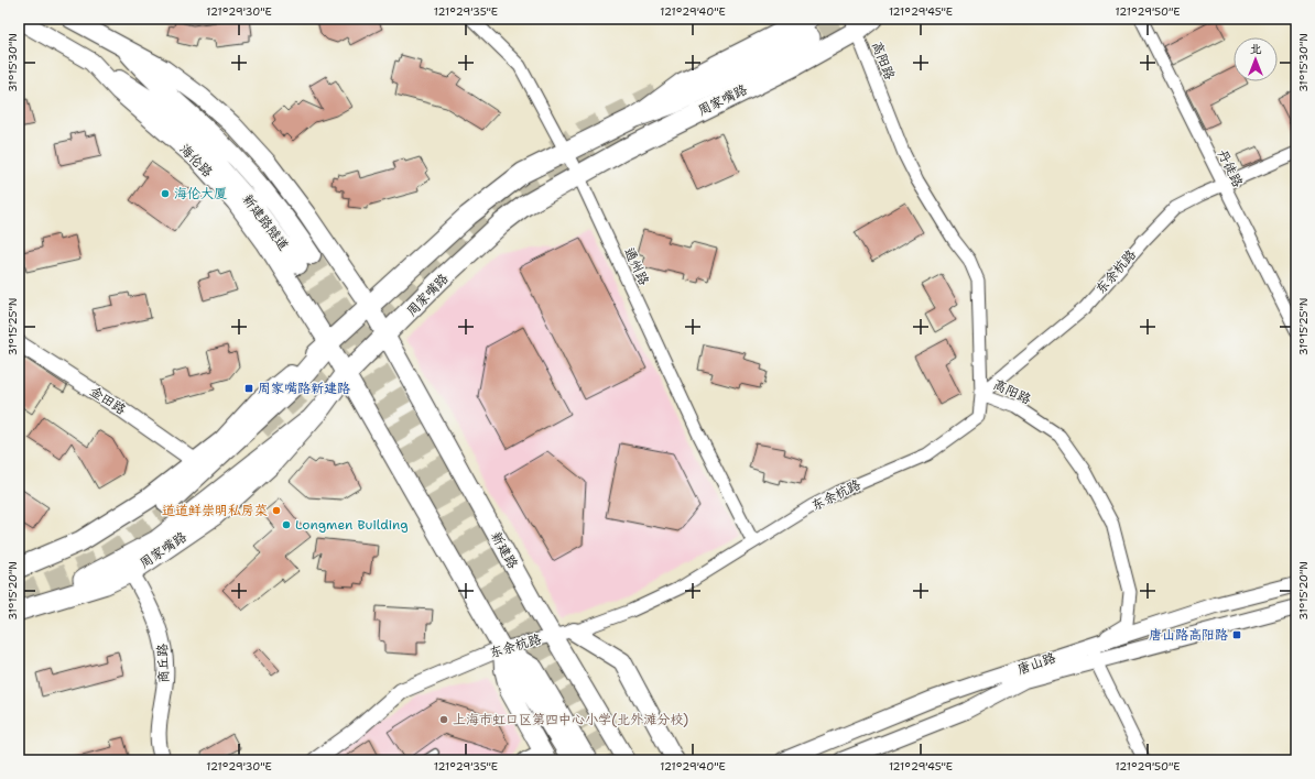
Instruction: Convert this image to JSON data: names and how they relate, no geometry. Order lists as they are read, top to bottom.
{
  "streets": {
    "main road": [
      "周家嘴路",
      "海伦路",
      "新建路隧道",
      "新建路"
    ],
    "street": [
      "高阳路",
      "丹徒路",
      "通州路",
      "东余杭路",
      "金田路",
      "商丘路",
      "唐山路"
    ]
  },
  "crossings": [
    ["高阳路", "周家嘴路"],
    ["高阳路", "东余杭路"],
    ["高阳路", "唐山路"],
    ["周家嘴路", "海伦路"],
    ["周家嘴路", "通州路"],
    ["周家嘴路", "新建路"],
    ["周家嘴路", "商丘路"],
    ["海伦路", "新建路隧道"],
    ["丹徒路", "东余杭路"],
    ["通州路", "东余杭路"],
    ["东余杭路", "新建路"]
  ],
  "places": {
    "other": [
      "海伦大厦",
      "道道鲜崇明私房菜",
      "Longmen Building",
      "上海市虹口区第四中心小学(北外滩分校)"
    ],
    "transit": ["周家嘴路新建路", "唐山路高阳路"]
  },
  "north": "top",
  "coordinates": [
    "121°29'30\"E",
    "121°29'35\"E",
    "121°29'40\"E",
    "121°29'45\"E",
    "121°29'50\"E",
    "31°15'30\"N",
    "31°15'25\"N",
    "31°15'20\"N"
  ]
}
